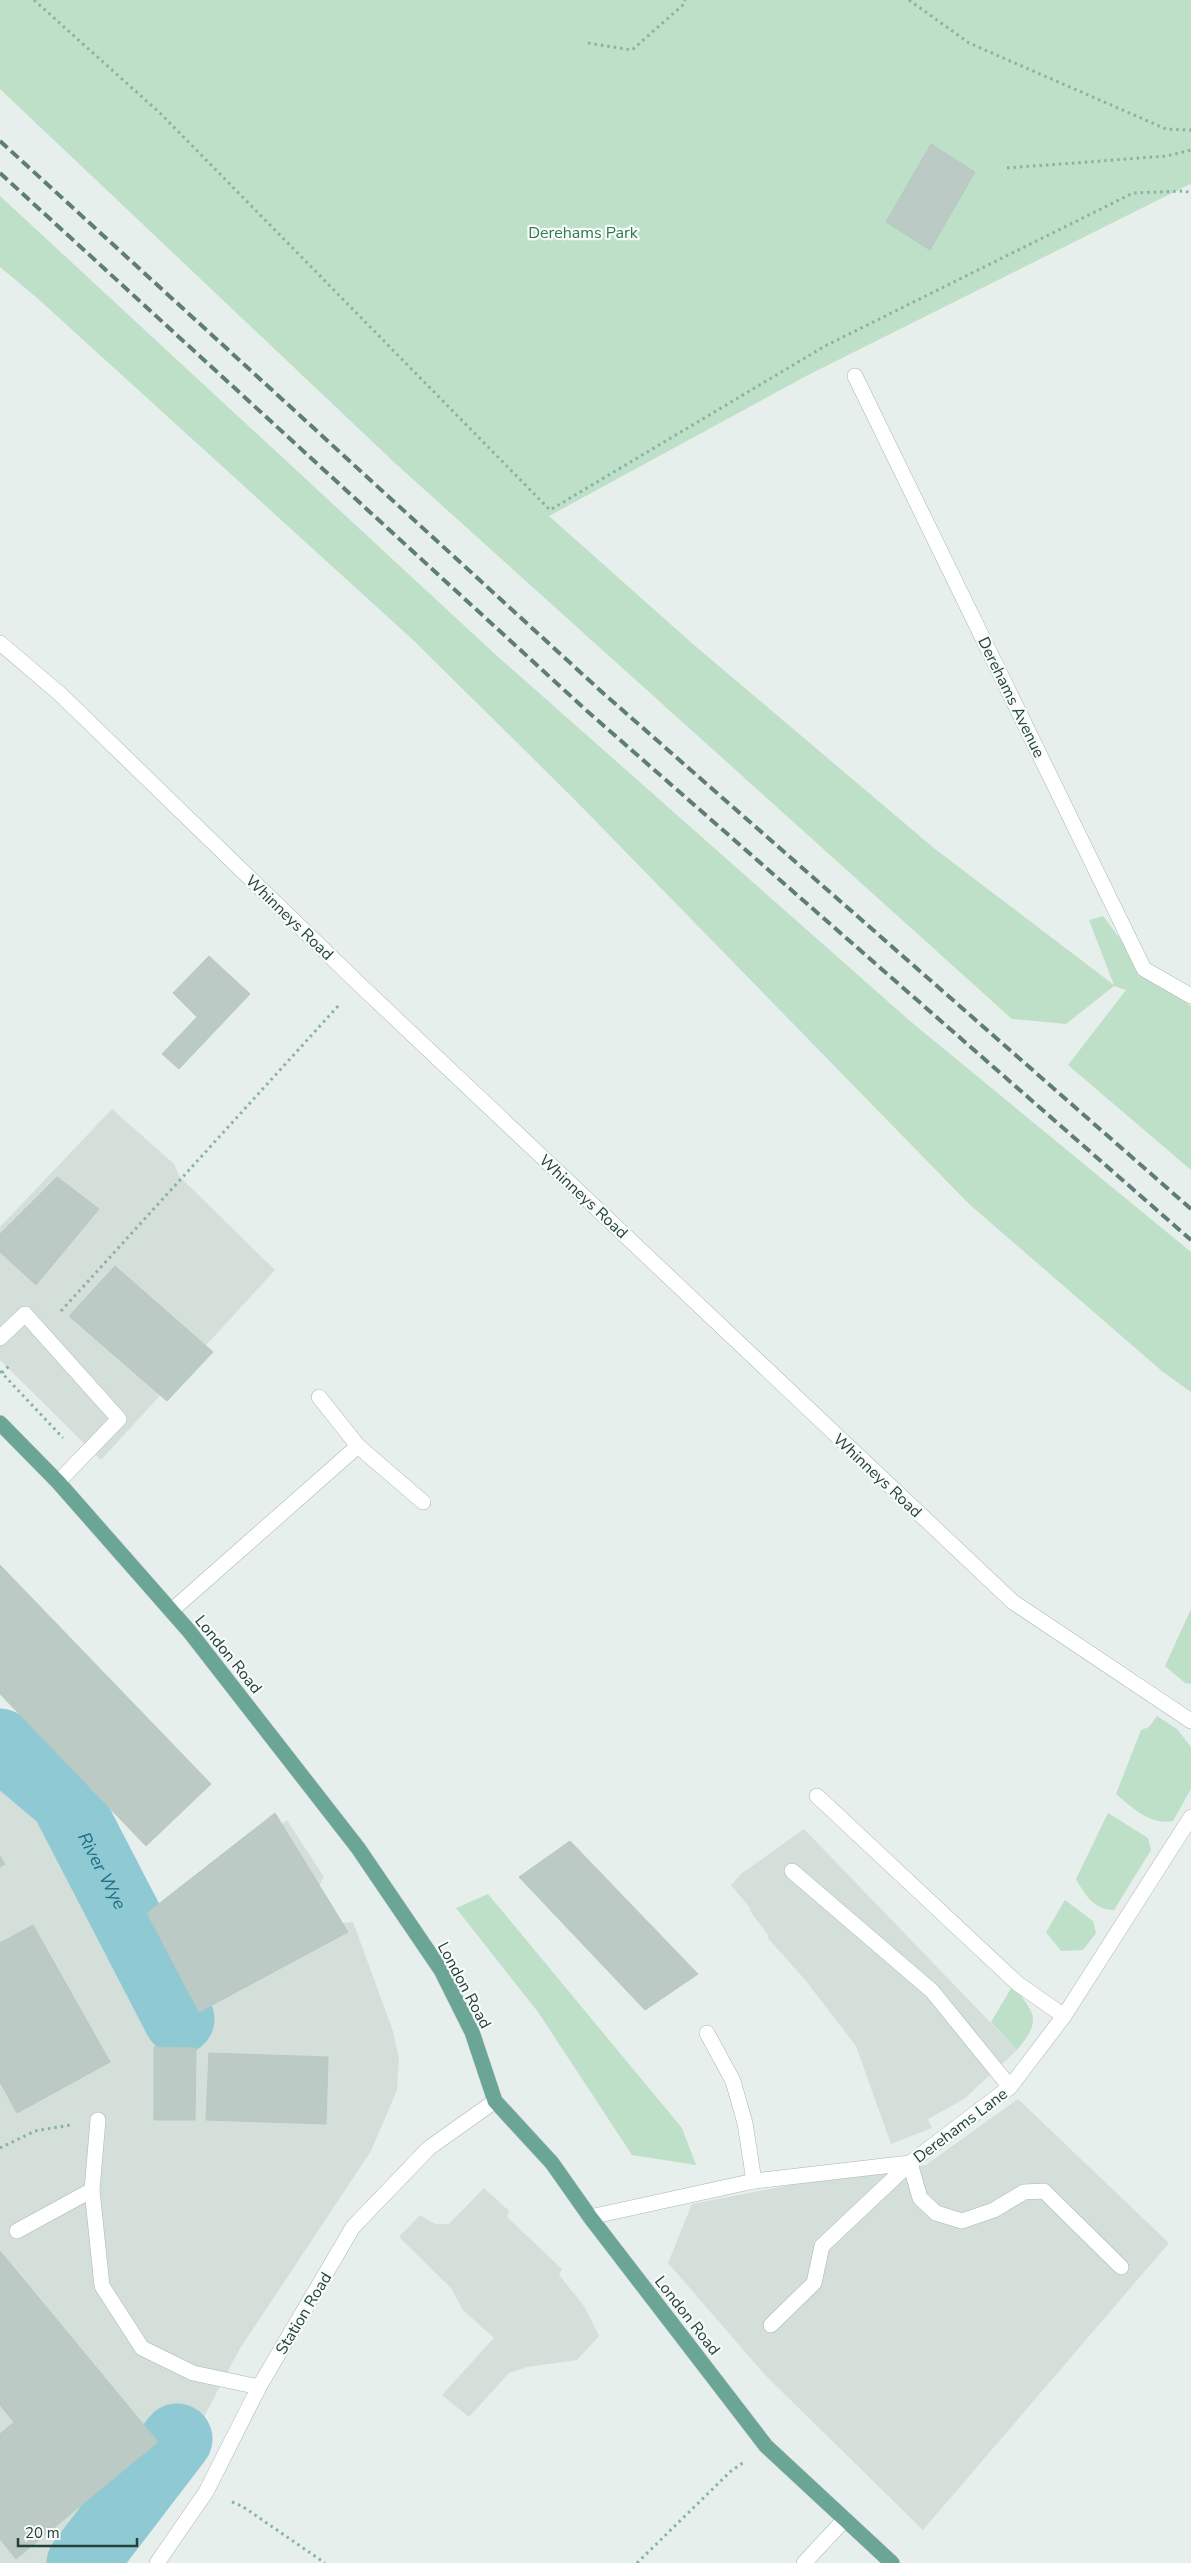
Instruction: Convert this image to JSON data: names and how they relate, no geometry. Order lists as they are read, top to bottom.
{
  "streets": {
    "main road": ["London Road"],
    "street": [
      "Derehams Avenue",
      "Whinneys Road",
      "Derehams Lane",
      "Station Road"
    ]
  },
  "crossings": [
    ["London Road", "Derehams Lane"],
    ["London Road", "Station Road"]
  ],
  "water": ["River Wye"],
  "parks": ["Derehams Park"],
  "scale_bar": "20 m"
}
